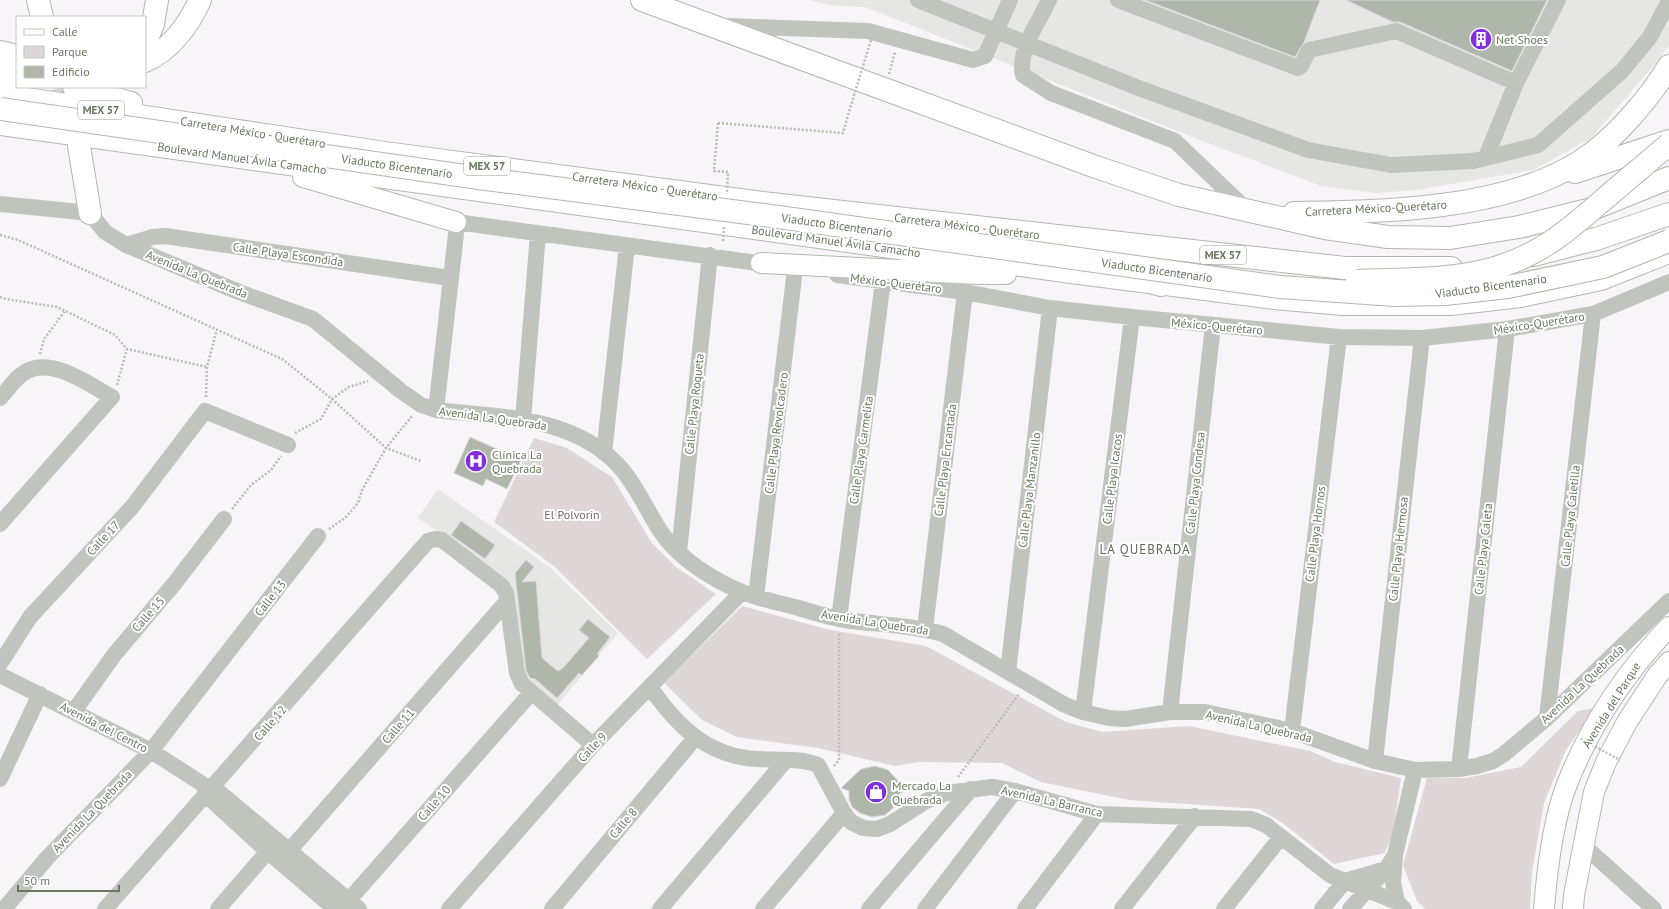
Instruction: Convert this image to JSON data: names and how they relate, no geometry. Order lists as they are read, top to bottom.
{
  "streets": {
    "highway": [
      "MEX 57",
      "Carretera México - Querétaro",
      "Viaducto Bicentenario",
      "Carretera México-Querétaro"
    ],
    "main road": ["Boulevard Manuel Ávila Camacho", "Avenida del Parque"],
    "street": [
      "Calle Playa Escondida",
      "Avenida La Quebrada",
      "México-Querétaro",
      "Calle Playa Roqueta",
      "Calle Playa Revolcadero",
      "Calle Playa Carmelita",
      "Calle Playa Encantada",
      "Calle Playa Icacos",
      "Calle Playa Condesa",
      "Calle Playa Manzanillo",
      "Calle Playa Caletilla",
      "Calle Playa Hornos",
      "Calle 17",
      "Calle Playa Hermosa",
      "Calle Playa Caleta",
      "Calle 13",
      "Calle 15",
      "Calle 12",
      "Calle 11",
      "Avenida del Centro",
      "Calle 9",
      "Avenida La Barranca",
      "Calle 10",
      "Calle 8"
    ]
  },
  "crossings": [
    ["Calle Playa Escondida", "Avenida La Quebrada"],
    ["Avenida La Quebrada", "Calle Playa Roqueta"],
    ["Avenida La Quebrada", "Calle Playa Revolcadero"],
    ["Avenida La Quebrada", "Calle Playa Carmelita"],
    ["Avenida La Quebrada", "Calle Playa Encantada"],
    ["Avenida La Quebrada", "Calle Playa Icacos"],
    ["Avenida La Quebrada", "Calle Playa Condesa"],
    ["Avenida La Quebrada", "Calle Playa Manzanillo"],
    ["Avenida La Quebrada", "Calle Playa Caletilla"],
    ["Avenida La Quebrada", "Calle Playa Hornos"],
    ["Avenida La Quebrada", "Calle Playa Hermosa"],
    ["Avenida La Quebrada", "Calle Playa Caleta"],
    ["Avenida La Quebrada", "Calle 13"],
    ["Avenida La Quebrada", "Avenida del Centro"],
    ["Avenida La Quebrada", "Calle 9"],
    ["México-Querétaro", "Calle Playa Roqueta"],
    ["México-Querétaro", "Calle Playa Revolcadero"],
    ["México-Querétaro", "Calle Playa Carmelita"],
    ["México-Querétaro", "Calle Playa Encantada"],
    ["México-Querétaro", "Calle Playa Icacos"],
    ["México-Querétaro", "Calle Playa Condesa"],
    ["México-Querétaro", "Calle Playa Manzanillo"],
    ["México-Querétaro", "Calle Playa Caletilla"],
    ["México-Querétaro", "Calle Playa Hornos"],
    ["México-Querétaro", "Calle Playa Hermosa"],
    ["México-Querétaro", "Calle Playa Caleta"],
    ["Calle Playa Revolcadero", "Calle 9"],
    ["Calle 13", "Avenida del Centro"],
    ["Calle 15", "Avenida del Centro"],
    ["Calle 12", "Calle 11"],
    ["Calle 12", "Avenida del Centro"],
    ["Calle 11", "Avenida del Centro"],
    ["Avenida del Centro", "Calle 10"],
    ["Calle 9", "Avenida La Barranca"],
    ["Avenida La Barranca", "Calle 8"]
  ],
  "districts": ["LA QUEBRADA"],
  "parks": ["El Polvorín"],
  "places": {
    "building": ["Net Shoes"],
    "hospital": ["Clínica La Quebrada"],
    "shop": ["Mercado La Quebrada"]
  },
  "legend": ["Calle", "Parque", "Edificio"],
  "scale_bar": "50 m"
}
